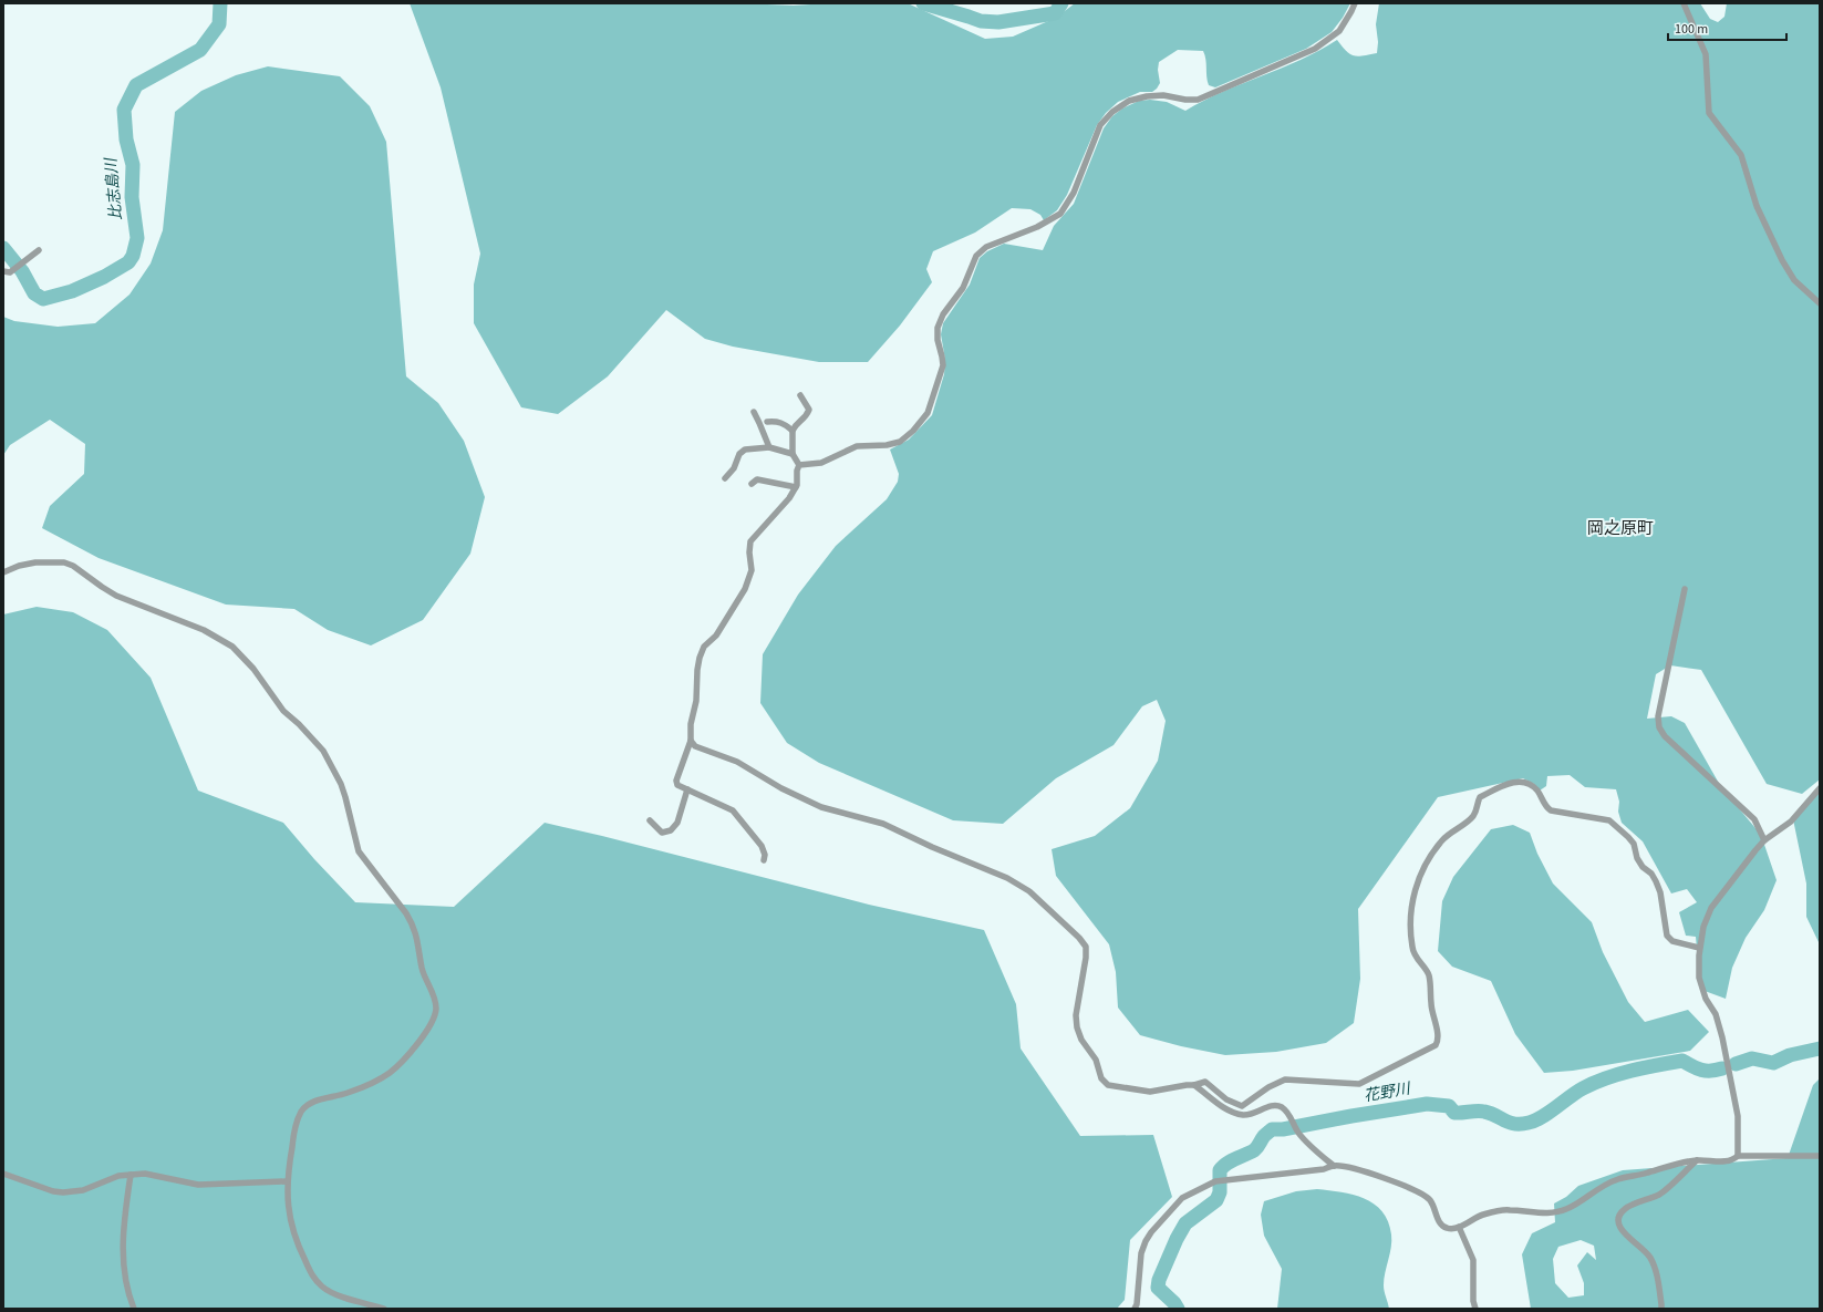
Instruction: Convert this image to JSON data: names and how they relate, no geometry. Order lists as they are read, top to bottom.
{
  "districts": ["岡之原町"],
  "water": ["比志島川", "花野川"],
  "scale_bar": "100 m"
}
